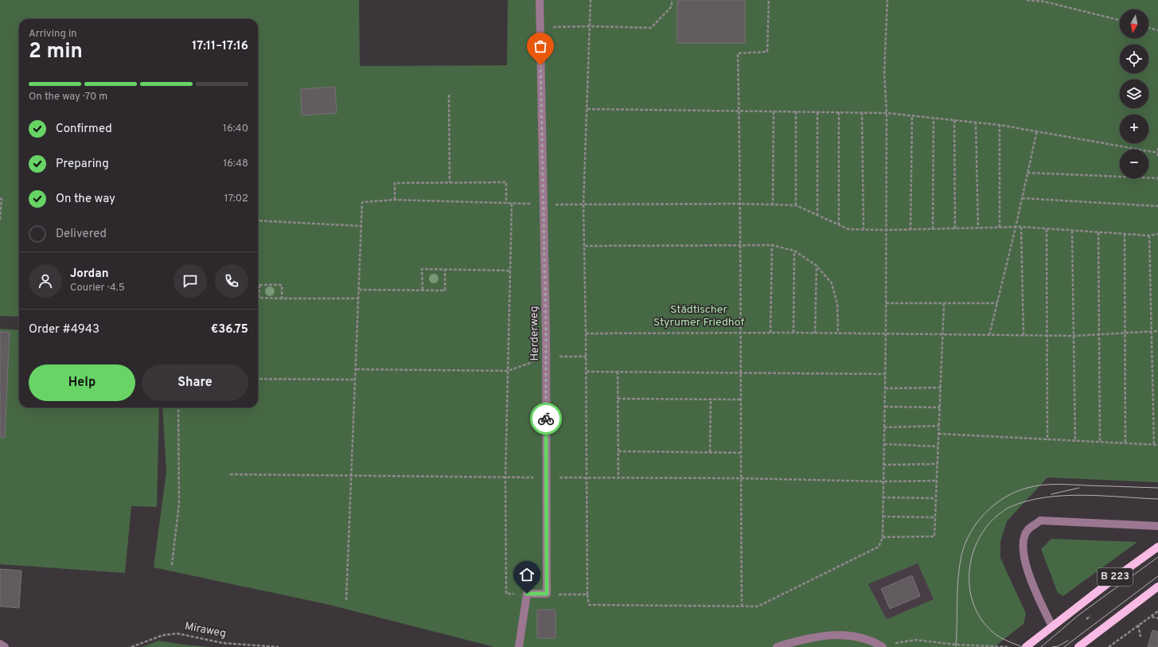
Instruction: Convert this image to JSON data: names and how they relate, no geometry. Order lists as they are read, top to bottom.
{
  "streets": {
    "main road": ["B 223"],
    "lane": ["Herderweg"],
    "path": ["Miraweg"]
  },
  "parks": ["Städtischer Styrumer Friedhof"],
  "north": "bottom",
  "page": {
    "map_buttons": ["+", "−"],
    "heading": ["2 min", "Arriving in", "17:11–17:16"],
    "panel": [
      "Jordan",
      "Courier · 4.5",
      "Order #4943",
      "€36.75"
    ],
    "bar": "On the way · 70 m",
    "list": [
      ["Confirmed", "16:40"],
      ["Preparing", "16:48"],
      ["On the way", "17:02"],
      "Delivered"
    ],
    "buttons": ["Help", "Share"]
  }
}
